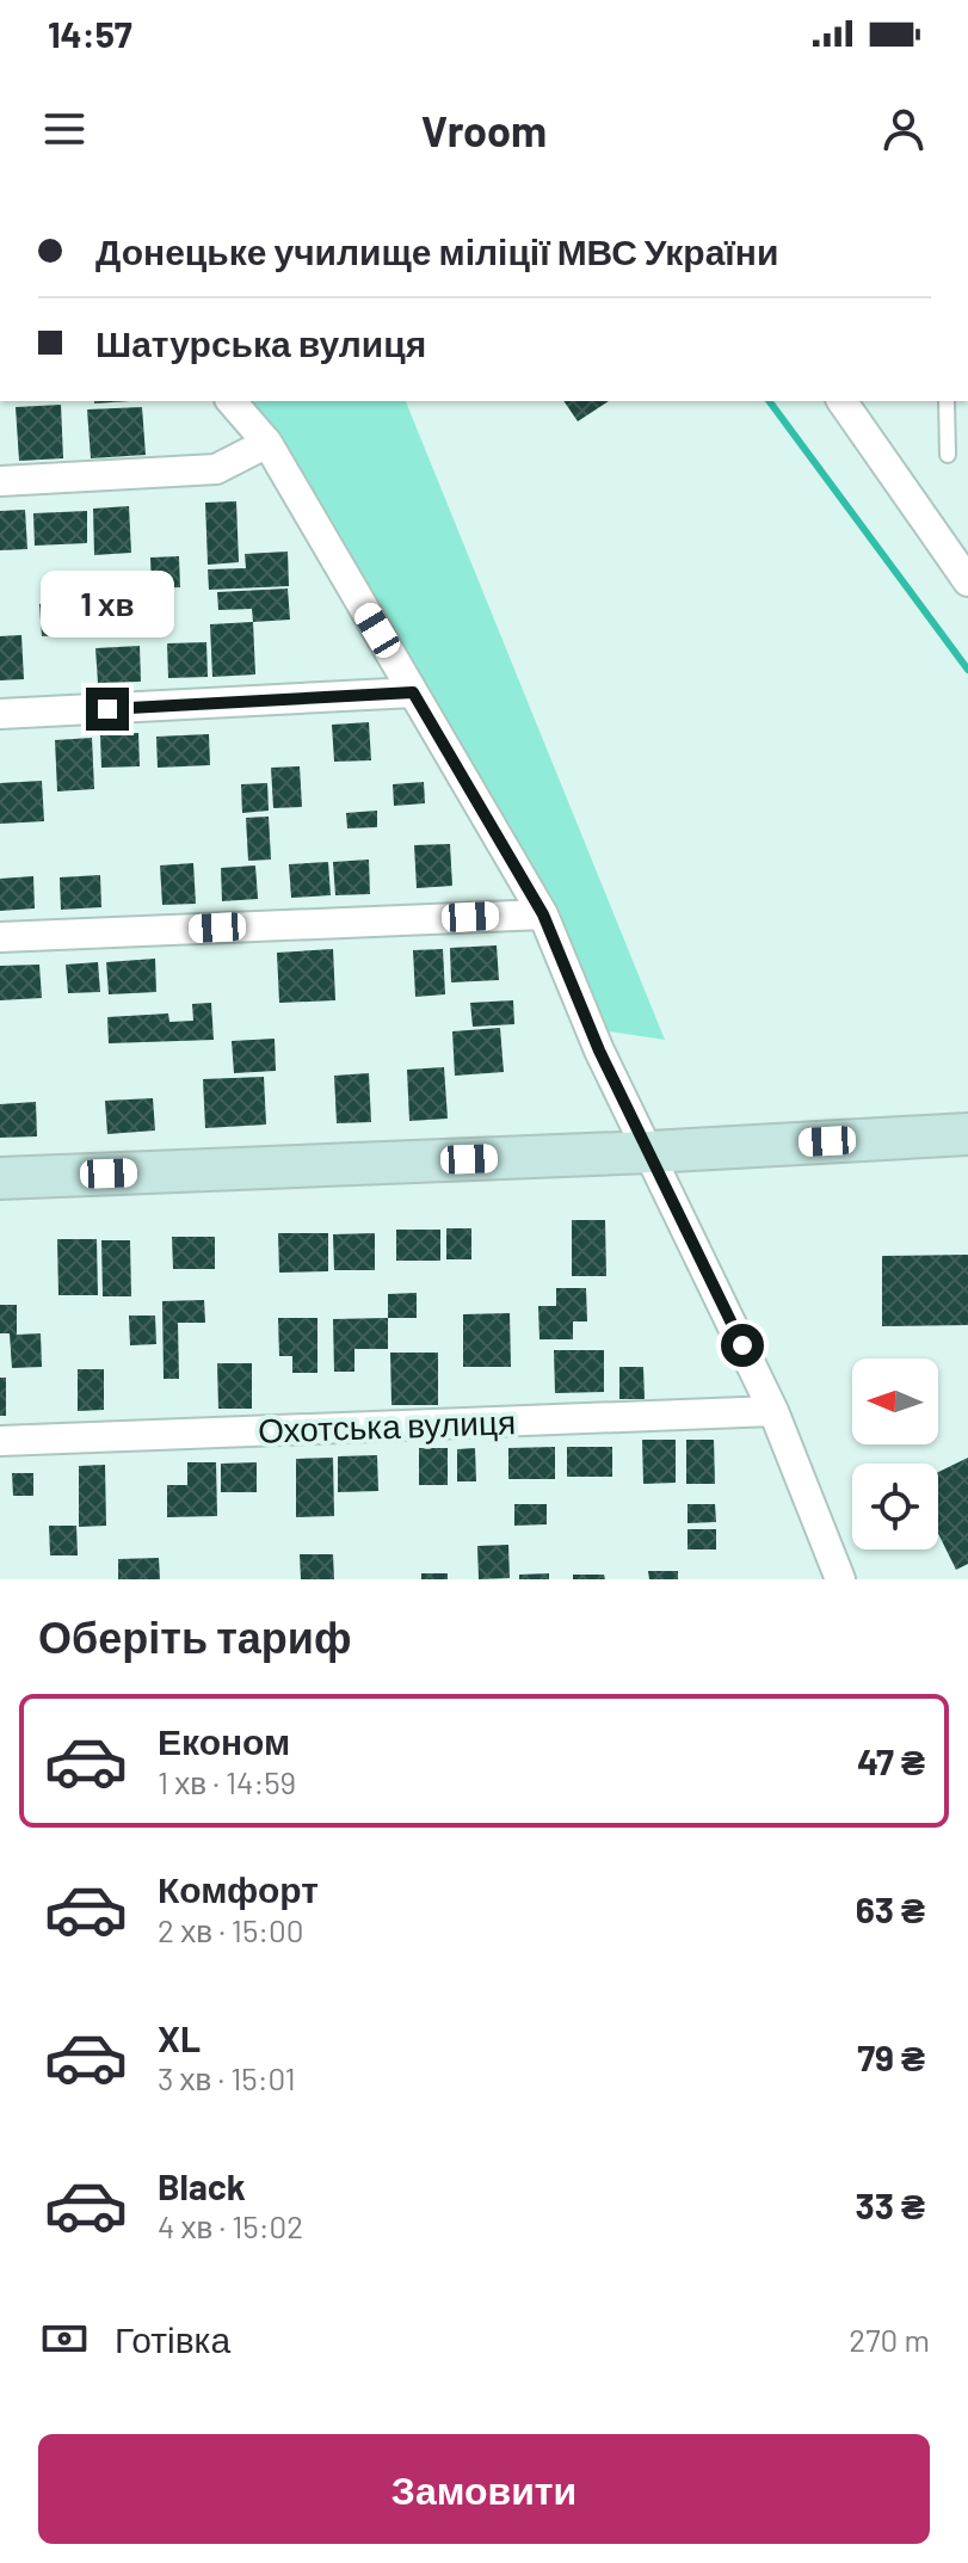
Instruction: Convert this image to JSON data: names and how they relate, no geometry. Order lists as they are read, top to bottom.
{
  "streets": {
    "street": ["Охотська вулиця"]
  },
  "north": "left",
  "page": {
    "status": "14:57",
    "header": "Vroom",
    "banner": ["Донецьке училище міліції МВС України", "Шатурська вулиця"],
    "bubble": "1 хв",
    "heading": "Оберіть тариф",
    "list": [
      {
        "name": "Економ",
        "note": "1 хв · 14:59",
        "value": "47 ₴"
      },
      {
        "name": "Комфорт",
        "note": "2 хв · 15:00",
        "value": "63 ₴"
      },
      {
        "name": "XL",
        "note": "3 хв · 15:01",
        "value": "79 ₴"
      },
      {
        "name": "Black",
        "note": "4 хв · 15:02",
        "value": "33 ₴"
      }
    ],
    "pay": ["Готівка", "270 m"],
    "buttons": "Замовити"
  }
}
